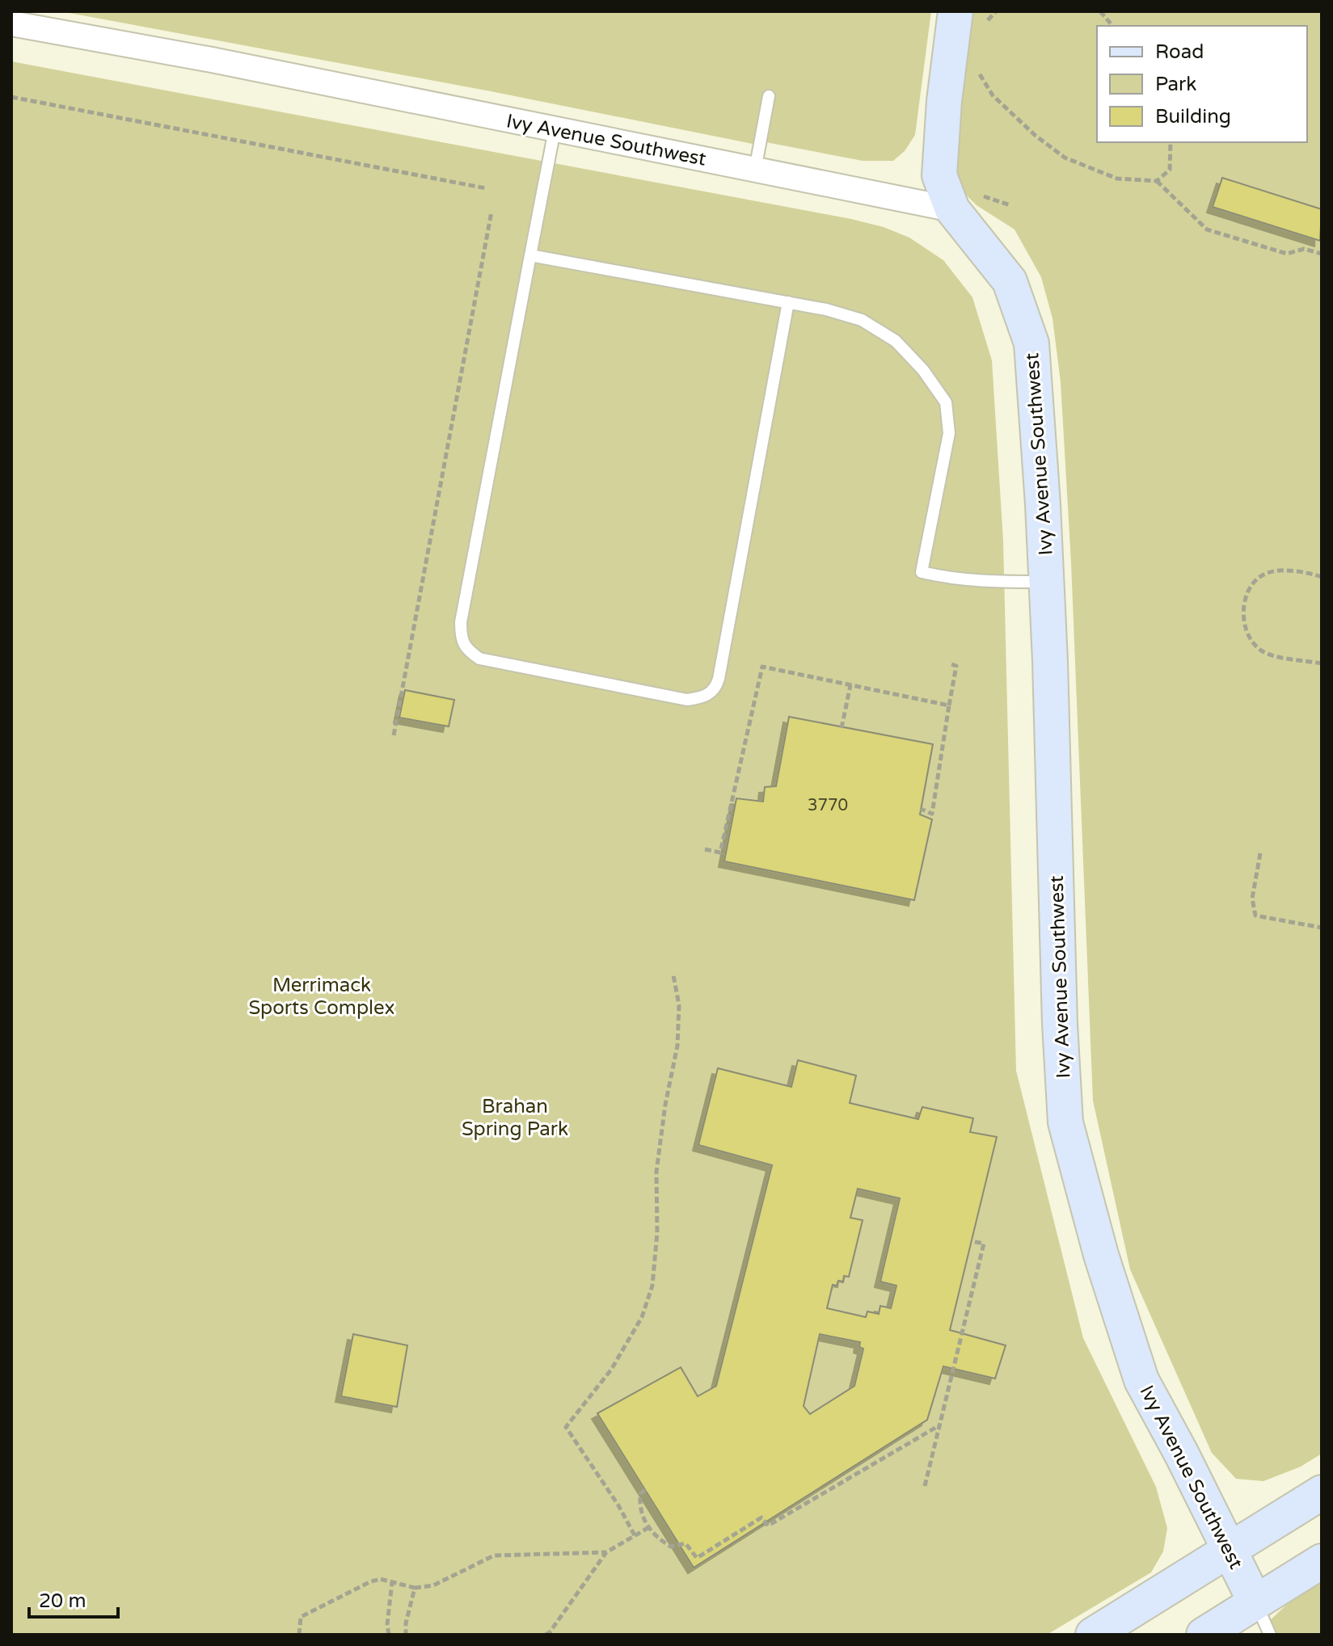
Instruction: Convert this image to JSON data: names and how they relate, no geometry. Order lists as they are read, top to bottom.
{
  "streets": {
    "street": ["Ivy Avenue Southwest"]
  },
  "parks": ["Merrimack Sports Complex", "Brahan Spring Park"],
  "house_numbers": ["3770"],
  "legend": ["Road", "Park", "Building"],
  "scale_bar": "20 m"
}
